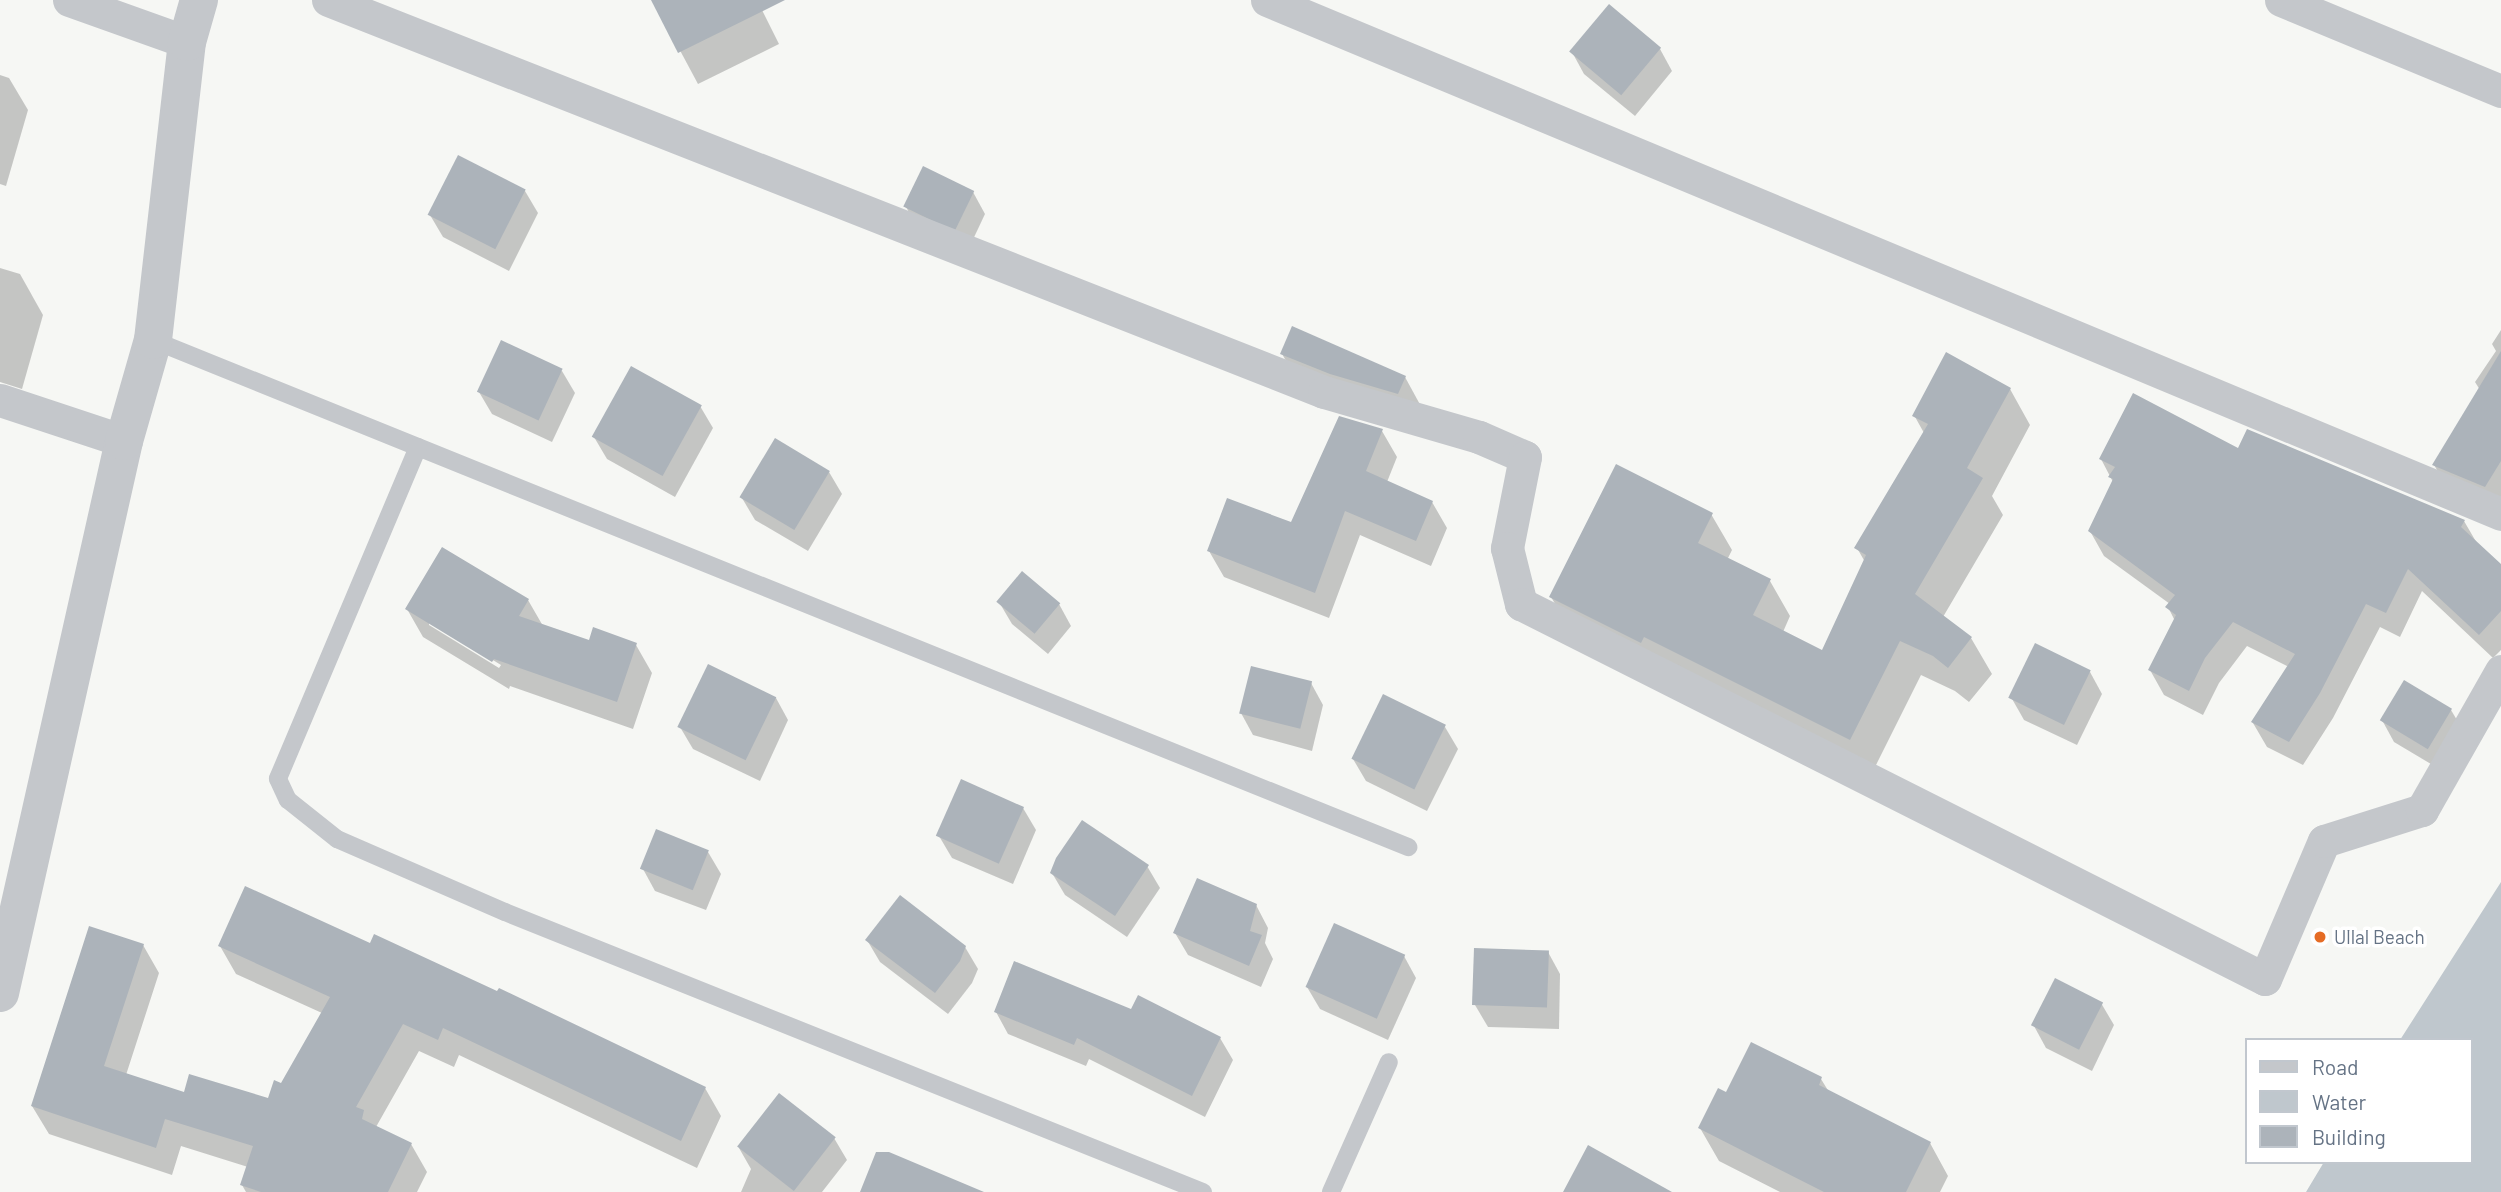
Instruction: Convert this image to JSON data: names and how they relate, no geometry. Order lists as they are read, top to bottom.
{
  "places": ["Ullal Beach"],
  "legend": ["Road", "Water", "Building"]
}
